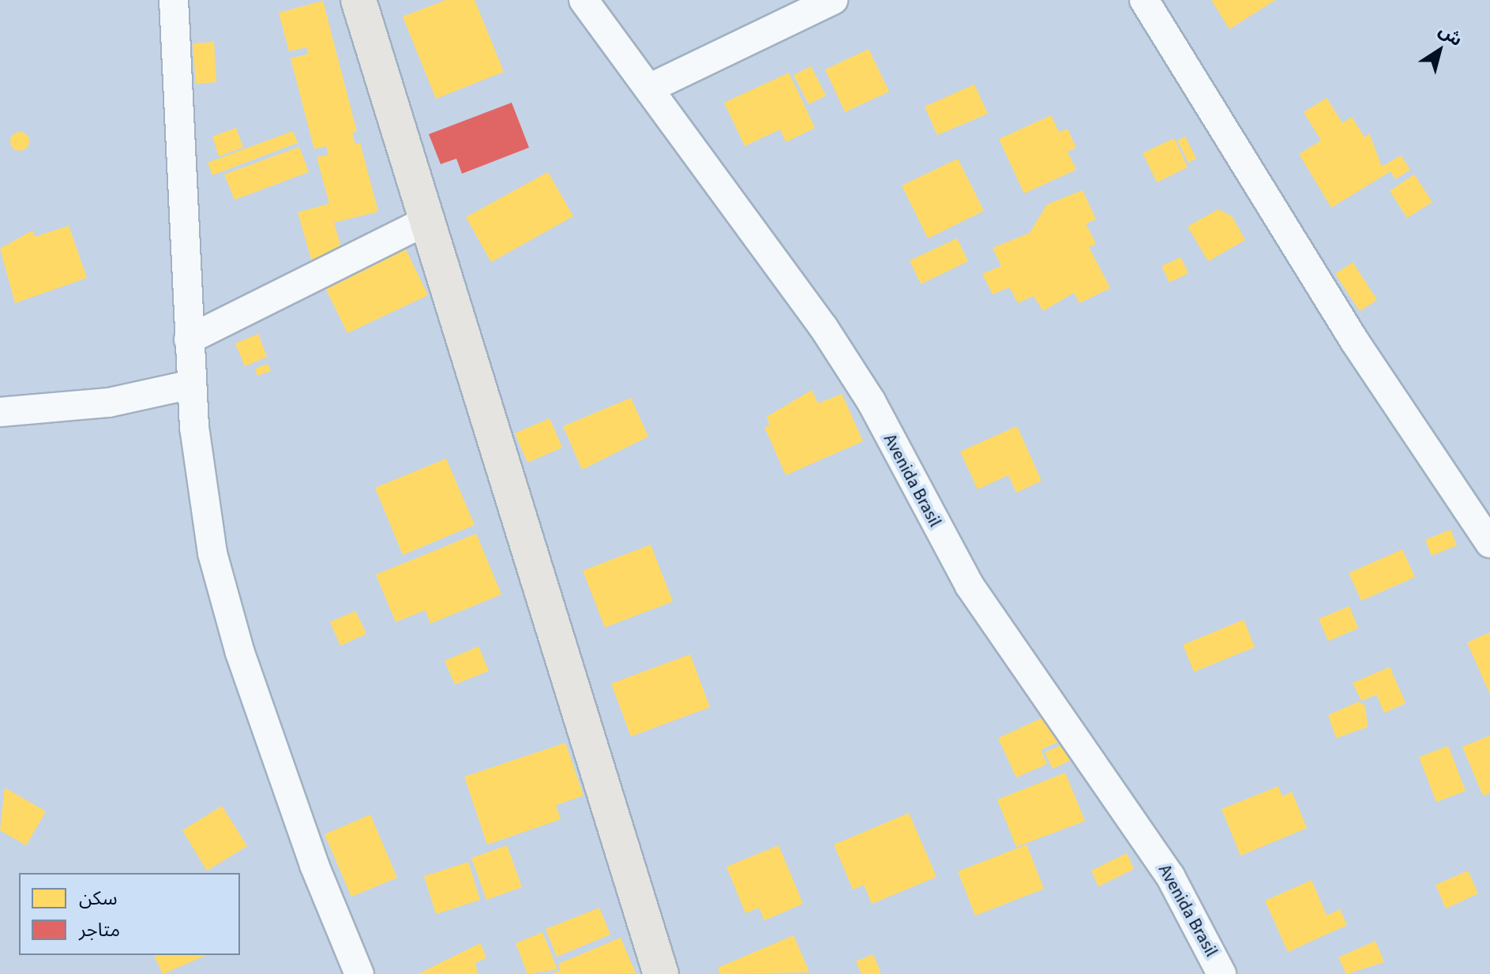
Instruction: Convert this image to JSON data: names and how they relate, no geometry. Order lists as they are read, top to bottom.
{
  "streets": {
    "street": ["Avenida Brasil"]
  },
  "legend": ["سكن", "متاجر"],
  "north": "top right"
}
